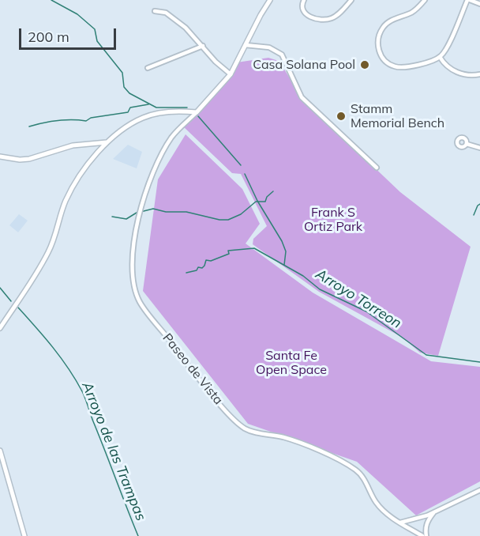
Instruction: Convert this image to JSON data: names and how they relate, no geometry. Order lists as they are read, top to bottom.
{
  "streets": {
    "street": ["Paseo de Vista"]
  },
  "water": ["Arroyo Torreon", "Arroyo de las Trampas"],
  "parks": ["Frank S Ortiz Park", "Santa Fe Open Space"],
  "places": ["Casa Solana Pool", "Stamm Memorial Bench"],
  "scale_bar": "200 m"
}
